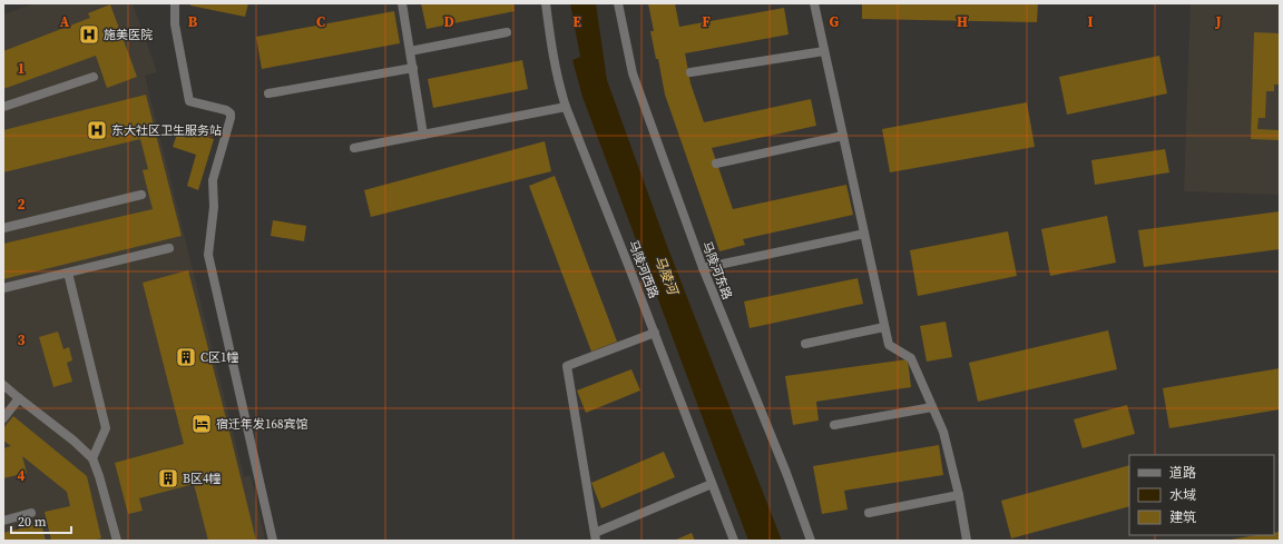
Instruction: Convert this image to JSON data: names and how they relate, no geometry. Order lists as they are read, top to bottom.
{
  "streets": {
    "street": ["马陵河西路", "马陵河东路"]
  },
  "water": ["马陵河"],
  "places": {
    "hospital": ["施美医院", "东大社区卫生服务站"],
    "building": ["C区1幢", "B区4幢"],
    "hotel": ["宿迁年发168宾馆"]
  },
  "legend": ["道路", "水域", "建筑"],
  "scale_bar": "20 m",
  "grid": {
    "columns": [
      "A",
      "B",
      "C",
      "D",
      "E",
      "F",
      "G",
      "H",
      "I",
      "J"
    ],
    "rows": [
      "1",
      "2",
      "3",
      "4"
    ]
  }
}
